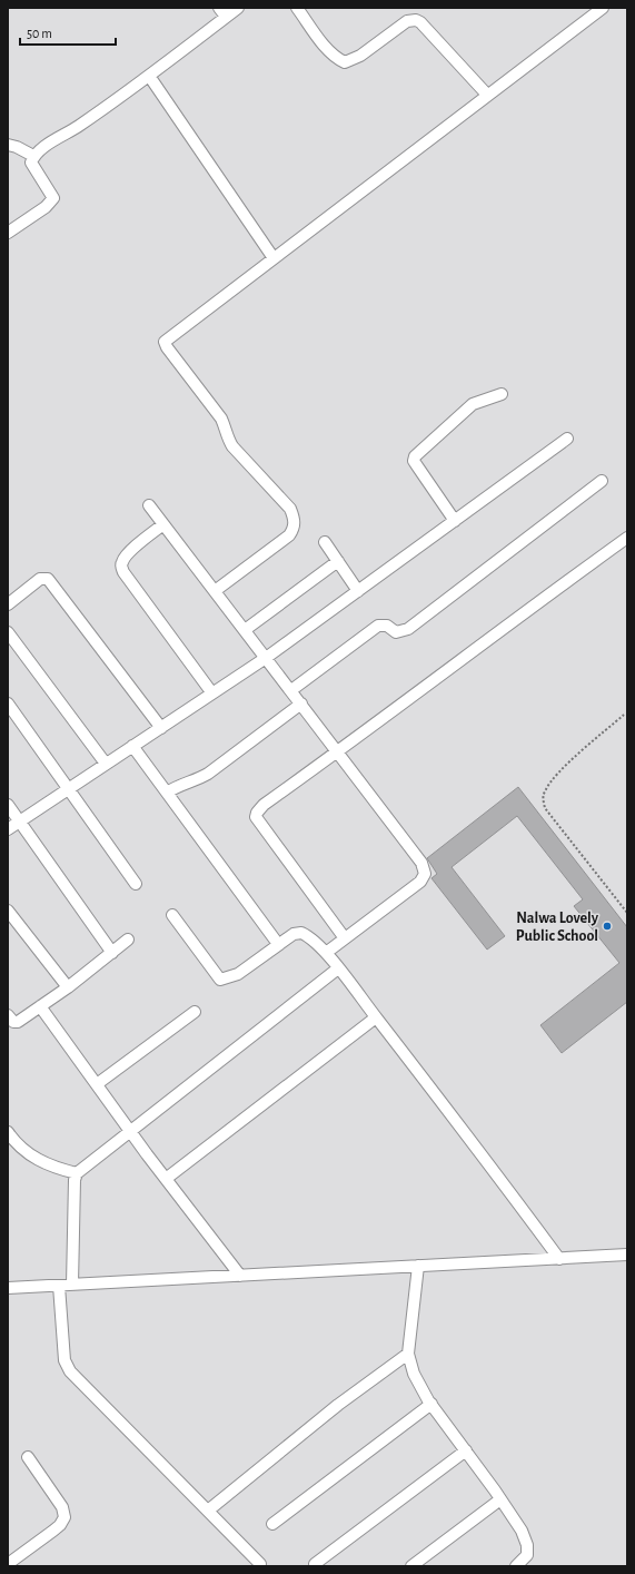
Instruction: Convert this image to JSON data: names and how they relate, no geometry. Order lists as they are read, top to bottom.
{
  "places": ["Nalwa Lovely Public School"],
  "scale_bar": "50 m"
}
